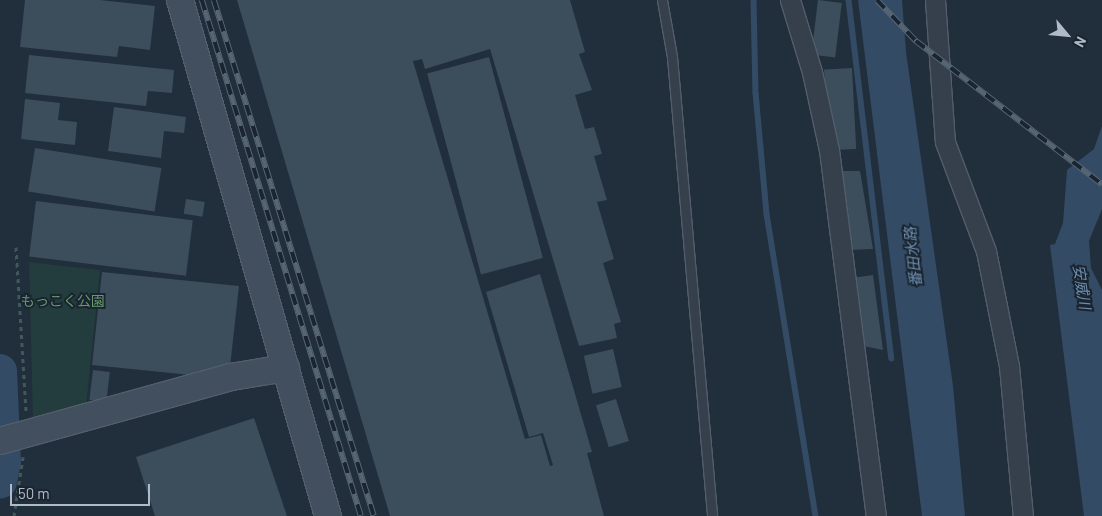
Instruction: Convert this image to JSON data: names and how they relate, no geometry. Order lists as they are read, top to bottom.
{
  "water": ["番田水路", "安威川"],
  "parks": ["もっこく公園"],
  "scale_bar": "50 m",
  "north": "bottom right"
}
